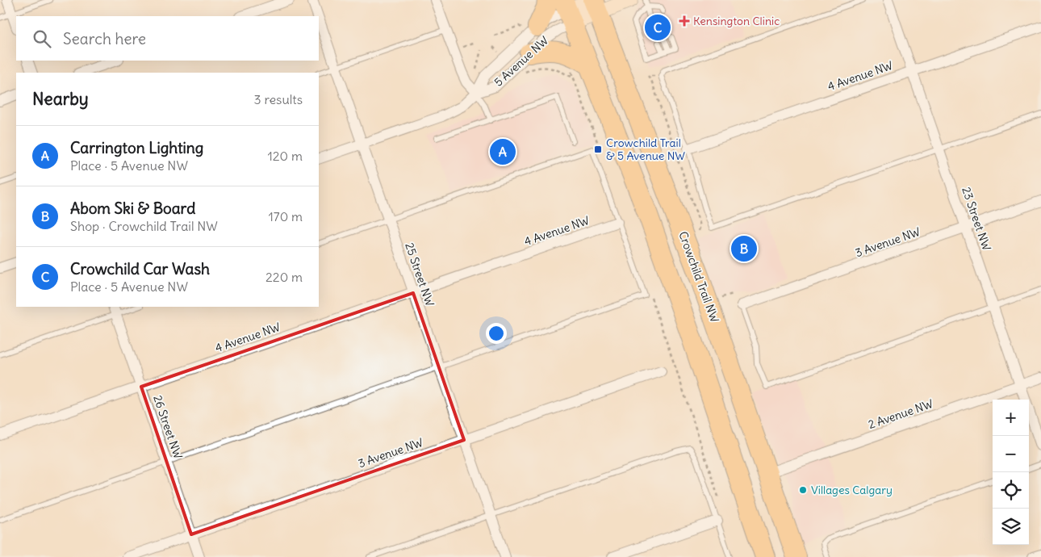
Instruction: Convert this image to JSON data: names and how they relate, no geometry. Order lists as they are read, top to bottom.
{
  "streets": {
    "highway": ["Crowchild Trail NW"],
    "street": [
      "5 Avenue NW",
      "4 Avenue NW",
      "23 Street NW",
      "3 Avenue NW",
      "25 Street NW",
      "2 Avenue NW",
      "26 Street NW"
    ]
  },
  "crossings": [
    ["5 Avenue NW", "25 Street NW"],
    ["5 Avenue NW", "Crowchild Trail NW"],
    ["4 Avenue NW", "23 Street NW"],
    ["4 Avenue NW", "25 Street NW"],
    ["4 Avenue NW", "26 Street NW"],
    ["23 Street NW", "3 Avenue NW"],
    ["23 Street NW", "2 Avenue NW"],
    ["3 Avenue NW", "25 Street NW"],
    ["3 Avenue NW", "26 Street NW"],
    ["Crowchild Trail NW", "2 Avenue NW"]
  ],
  "places": {
    "health": ["Kensington Clinic"],
    "transit": ["Crowchild Trail & 5 Avenue NW"],
    "other": ["Villages Calgary"]
  },
  "page": {
    "pins": ["C", "A", "B"],
    "search": "Search here",
    "heading": ["Nearby", "3 results"],
    "list": [
      {
        "mark": "A",
        "name": "Carrington Lighting",
        "note": "Place · 5 Avenue NW",
        "value": "120 m"
      },
      {
        "mark": "B",
        "name": "Abom Ski & Board",
        "note": "Shop · Crowchild Trail NW",
        "value": "170 m"
      },
      {
        "mark": "C",
        "name": "Crowchild Car Wash",
        "note": "Place · 5 Avenue NW",
        "value": "220 m"
      }
    ],
    "map_buttons": ["+", "−"]
  }
}
